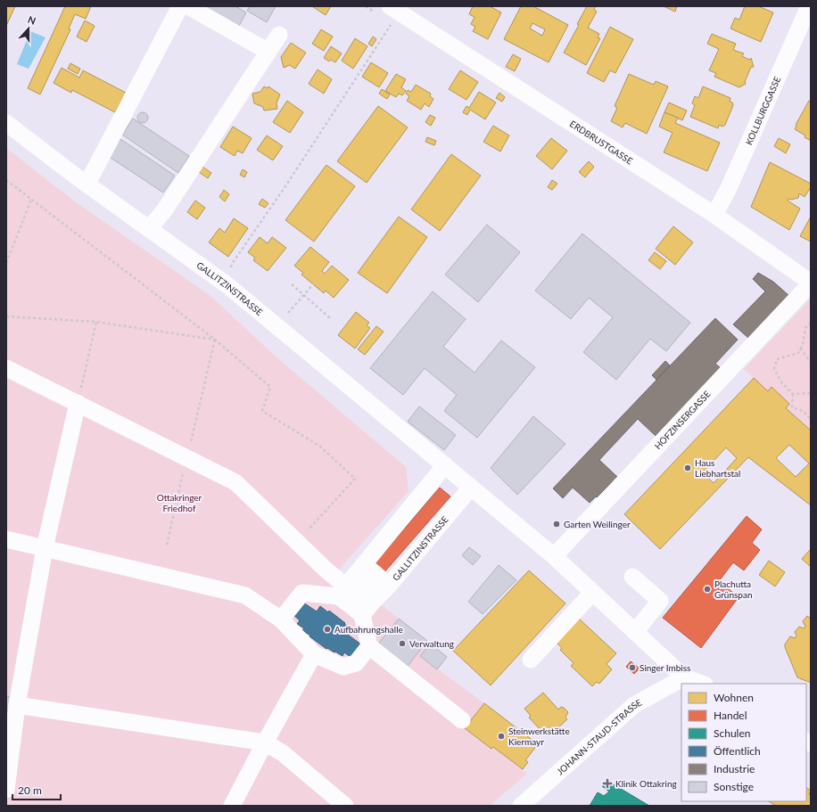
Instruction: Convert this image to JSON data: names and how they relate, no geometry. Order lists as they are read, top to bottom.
{
  "streets": {
    "street": [
      "KOLLBURGGASSE",
      "ERDBRUSTGASSE",
      "GALLITZINSTRASSE",
      "HOFZINSERGASSE",
      "JOHANN-STAUD-STRASSE"
    ]
  },
  "crossings": [
    ["KOLLBURGGASSE", "ERDBRUSTGASSE"],
    ["ERDBRUSTGASSE", "HOFZINSERGASSE"],
    ["GALLITZINSTRASSE", "HOFZINSERGASSE"],
    ["GALLITZINSTRASSE", "JOHANN-STAUD-STRASSE"]
  ],
  "parks": ["Ottakringer Friedhof"],
  "places": {
    "other": [
      "Haus Liebhartstal",
      "Garten Weilinger",
      "Plachutta Grünspan",
      "Aufbahrungshalle",
      "Verwaltung",
      "Singer Imbiss",
      "Steinwerkstätte Kiermayr"
    ],
    "health": ["Klinik Ottakring"]
  },
  "legend": [
    "Wohnen",
    "Handel",
    "Schulen",
    "Öffentlich",
    "Industrie",
    "Sonstige"
  ],
  "scale_bar": "20 m",
  "north": "top"
}
